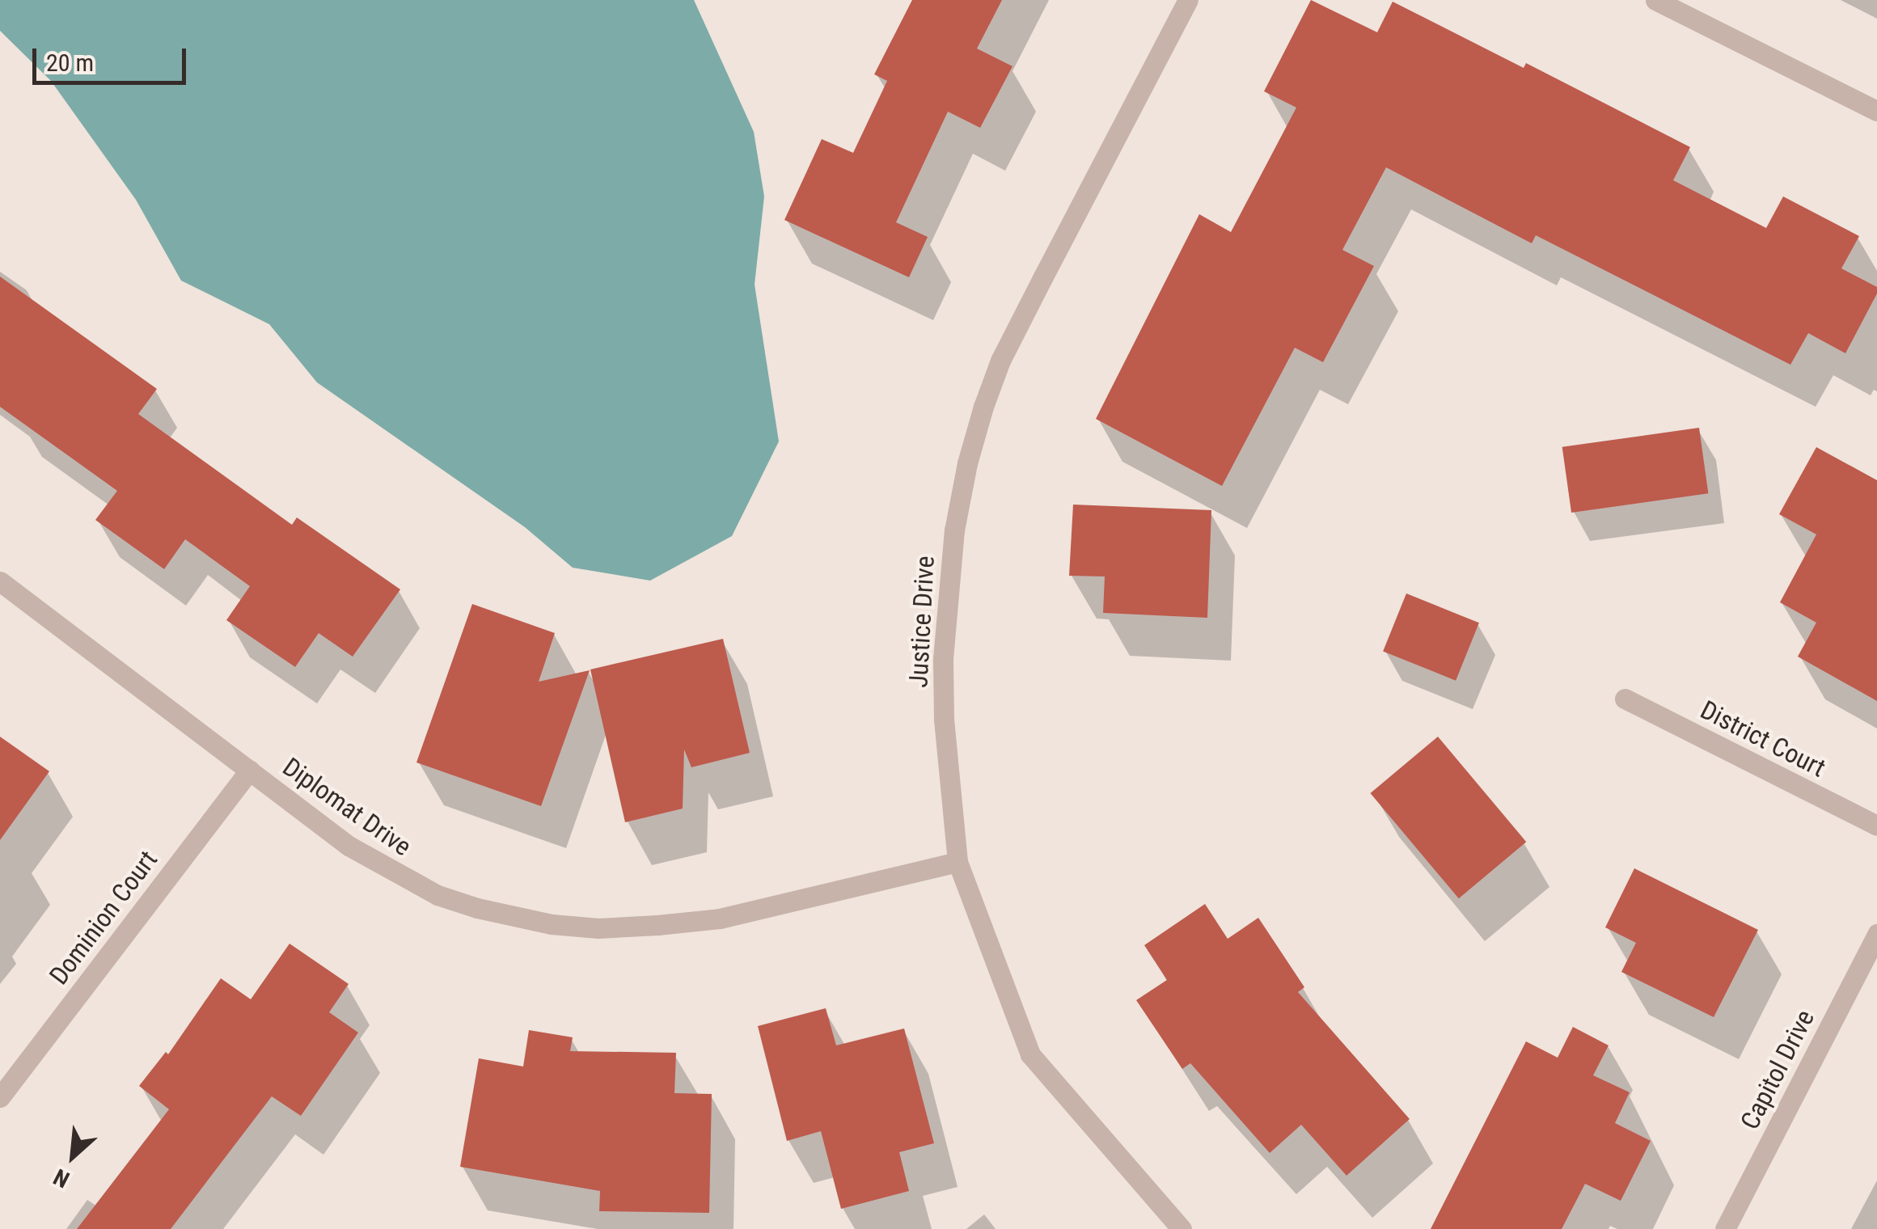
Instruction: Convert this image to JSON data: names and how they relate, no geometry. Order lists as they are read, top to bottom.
{
  "streets": {
    "street": [
      "Justice Drive",
      "District Court",
      "Diplomat Drive",
      "Dominion Court",
      "Capitol Drive"
    ]
  },
  "crossings": [
    ["Justice Drive", "Diplomat Drive"],
    ["Diplomat Drive", "Dominion Court"]
  ],
  "scale_bar": "20 m",
  "north": "bottom left"
}
